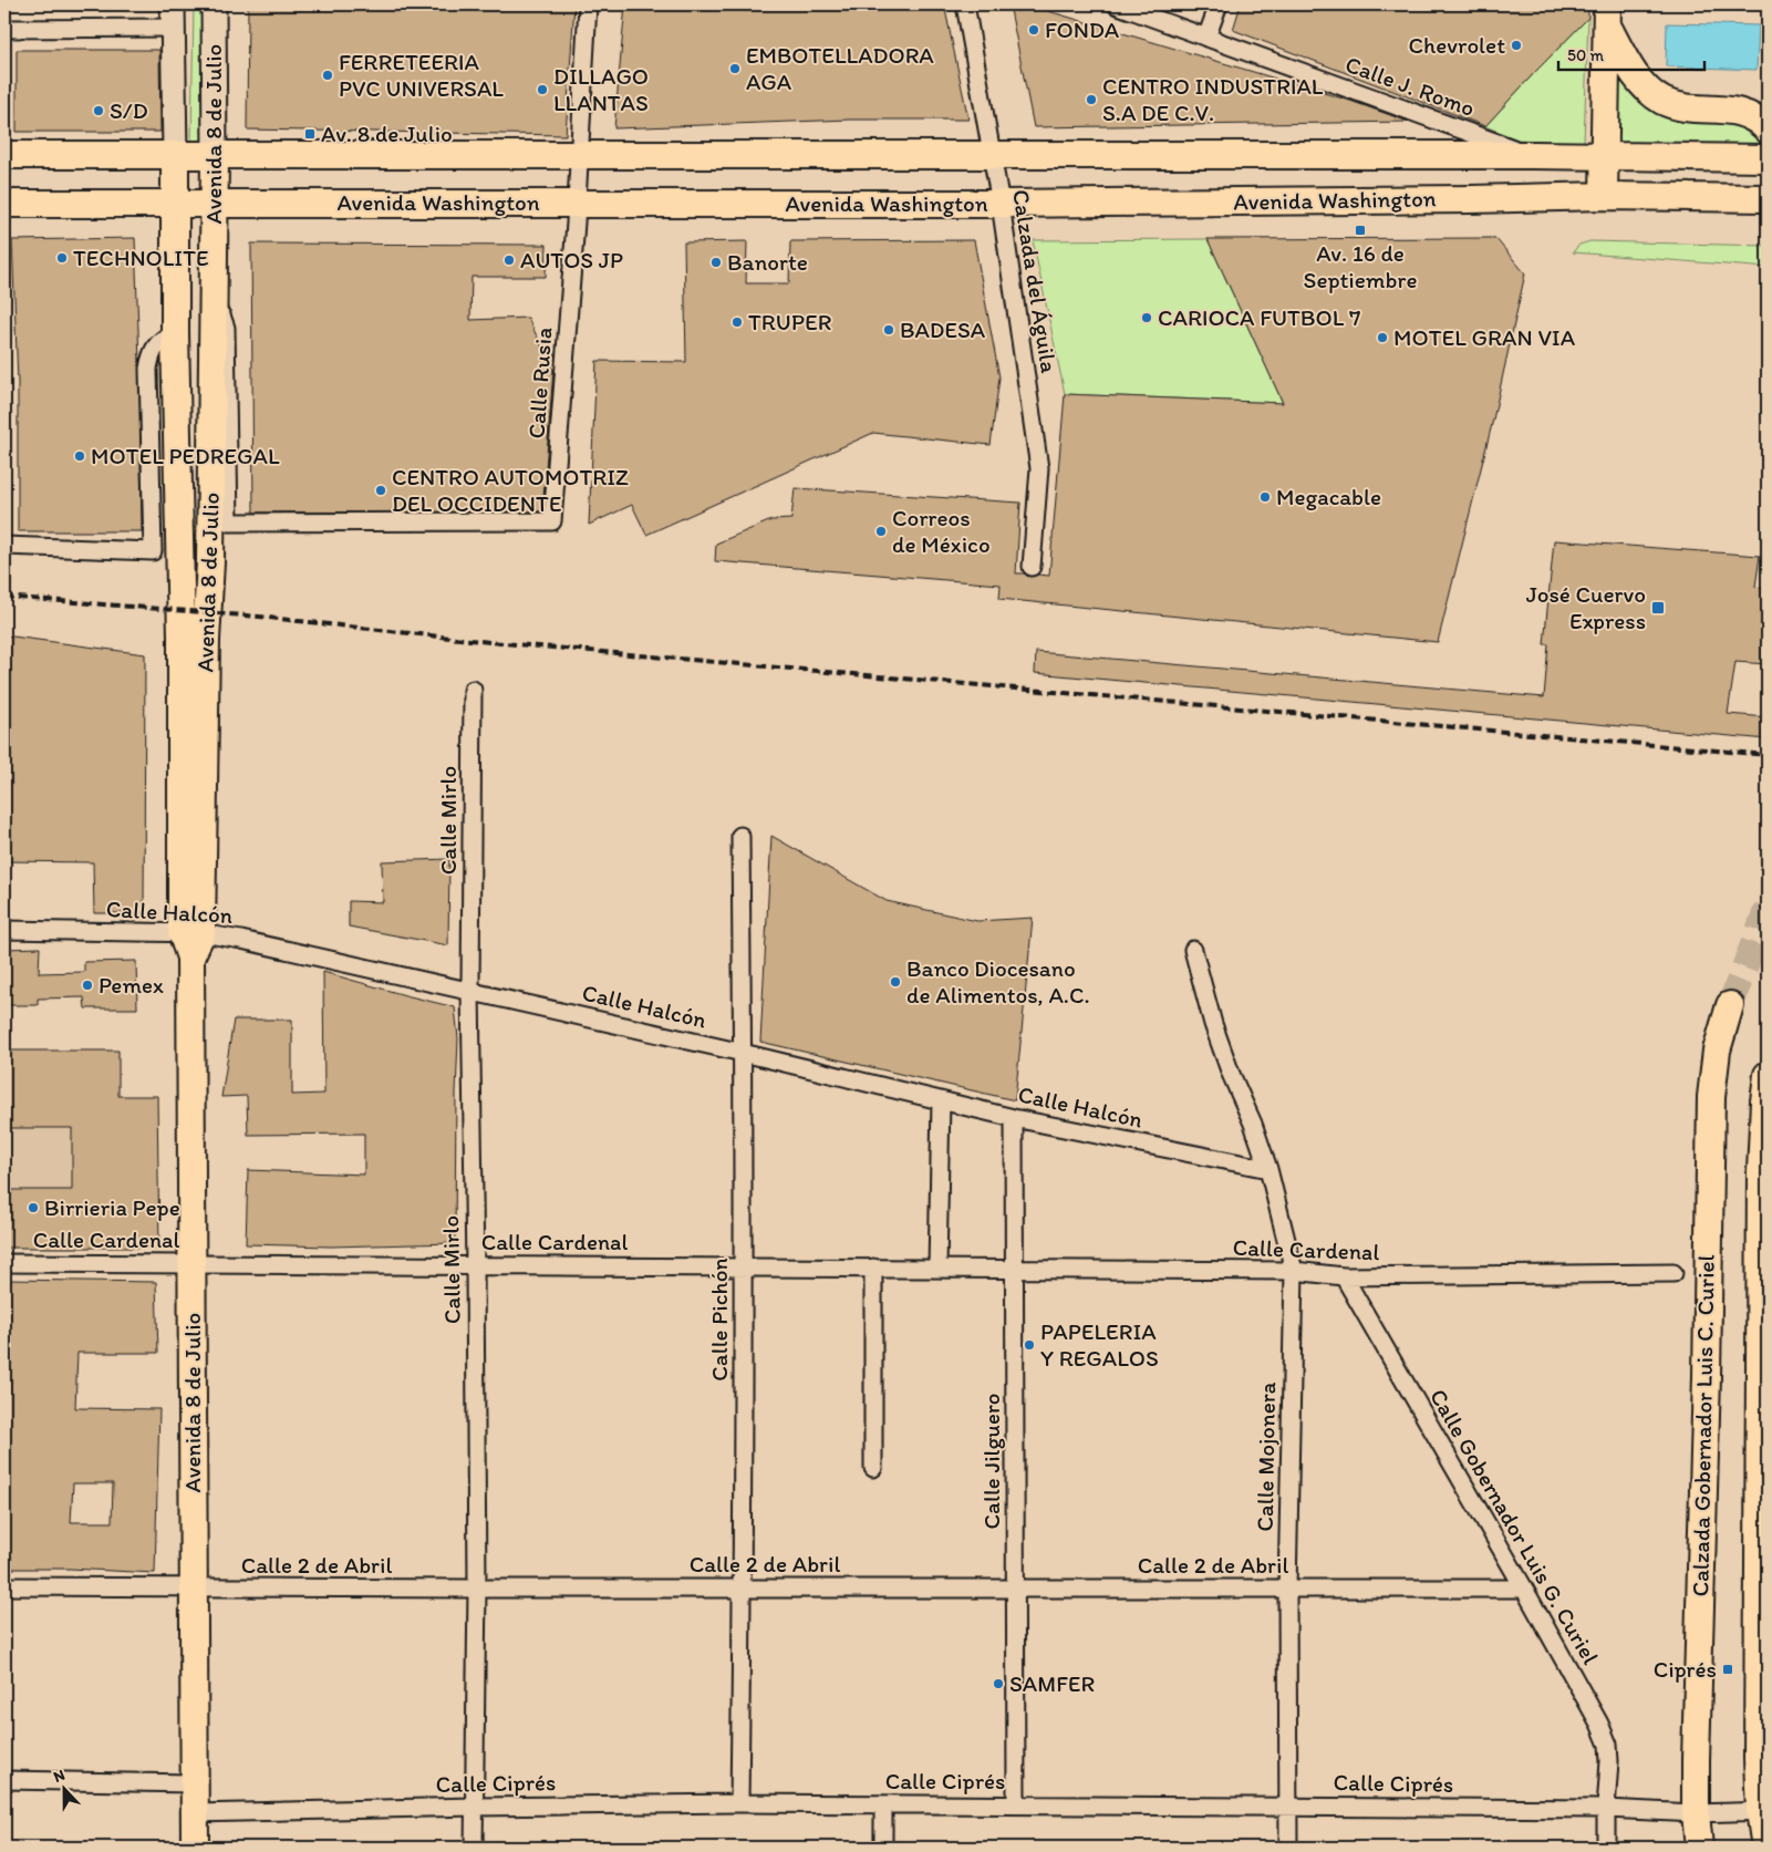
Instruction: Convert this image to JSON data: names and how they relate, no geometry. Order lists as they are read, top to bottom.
{
  "streets": {
    "main road": ["Avenida 8 de Julio", "Avenida Washington", "Calzada Gobernador Luis C. Curiel"],
    "street": [
      "Calle J. Romo",
      "Calzada del Águila",
      "Calle Rusia",
      "Calle Mirlo",
      "Calle Halcón",
      "Calle Cardenal",
      "Calle Pichón",
      "Calle Mojonera",
      "Calle Jilguero",
      "Calle Gobernador Luis G. Curiel",
      "Calle 2 de Abril",
      "Calle Ciprés"
    ]
  },
  "crossings": [
    ["Calle J. Romo", "Avenida Washington"],
    ["Avenida 8 de Julio", "Avenida Washington"],
    ["Avenida 8 de Julio", "Calle Rusia"],
    ["Avenida 8 de Julio", "Calle Halcón"],
    ["Avenida 8 de Julio", "Calle Cardenal"],
    ["Avenida 8 de Julio", "Calle 2 de Abril"],
    ["Avenida 8 de Julio", "Calle Ciprés"],
    ["Avenida Washington", "Calzada del Águila"],
    ["Avenida Washington", "Calle Rusia"],
    ["Calle Mirlo", "Calle Halcón"],
    ["Calle Mirlo", "Calle Cardenal"],
    ["Calle Mirlo", "Calle 2 de Abril"],
    ["Calle Mirlo", "Calle Ciprés"],
    ["Calle Halcón", "Calle Pichón"],
    ["Calle Halcón", "Calle Mojonera"],
    ["Calle Halcón", "Calle Jilguero"],
    ["Calle Cardenal", "Calle Pichón"],
    ["Calle Cardenal", "Calle Mojonera"],
    ["Calle Cardenal", "Calle Jilguero"],
    ["Calle Cardenal", "Calle Gobernador Luis G. Curiel"],
    ["Calle Pichón", "Calle 2 de Abril"],
    ["Calle Pichón", "Calle Ciprés"],
    ["Calzada Gobernador Luis C. Curiel", "Calle Ciprés"],
    ["Calle Mojonera", "Calle 2 de Abril"],
    ["Calle Mojonera", "Calle Ciprés"],
    ["Calle Jilguero", "Calle 2 de Abril"],
    ["Calle Jilguero", "Calle Ciprés"],
    ["Calle Gobernador Luis G. Curiel", "Calle 2 de Abril"],
    ["Calle Gobernador Luis G. Curiel", "Calle Ciprés"]
  ],
  "places": {
    "other": [
      "FONDA",
      "Chevrolet",
      "EMBOTELLADORA AGA",
      "FERRETEERIA PVC UNIVERSAL",
      "DILLAGO LLANTAS",
      "CENTRO INDUSTRIAL S.A DE C.V.",
      "S/D",
      "TECHNOLITE",
      "AUTOS JP",
      "Banorte",
      "CARIOCA FUTBOL 7",
      "TRUPER",
      "BADESA",
      "MOTEL GRAN VIA",
      "MOTEL PEDREGAL",
      "CENTRO AUTOMOTRIZ DEL OCCIDENTE",
      "Megacable",
      "Correos de México",
      "Banco Diocesano de Alimentos, A.C.",
      "Pemex",
      "Birrieria Pepe",
      "PAPELERIA Y REGALOS",
      "SAMFER"
    ],
    "transit": [
      "Av. 8 de Julio",
      "Av. 16 de Septiembre",
      "José Cuervo Express",
      "Ciprés"
    ]
  },
  "scale_bar": "50 m",
  "north": "top"
}
